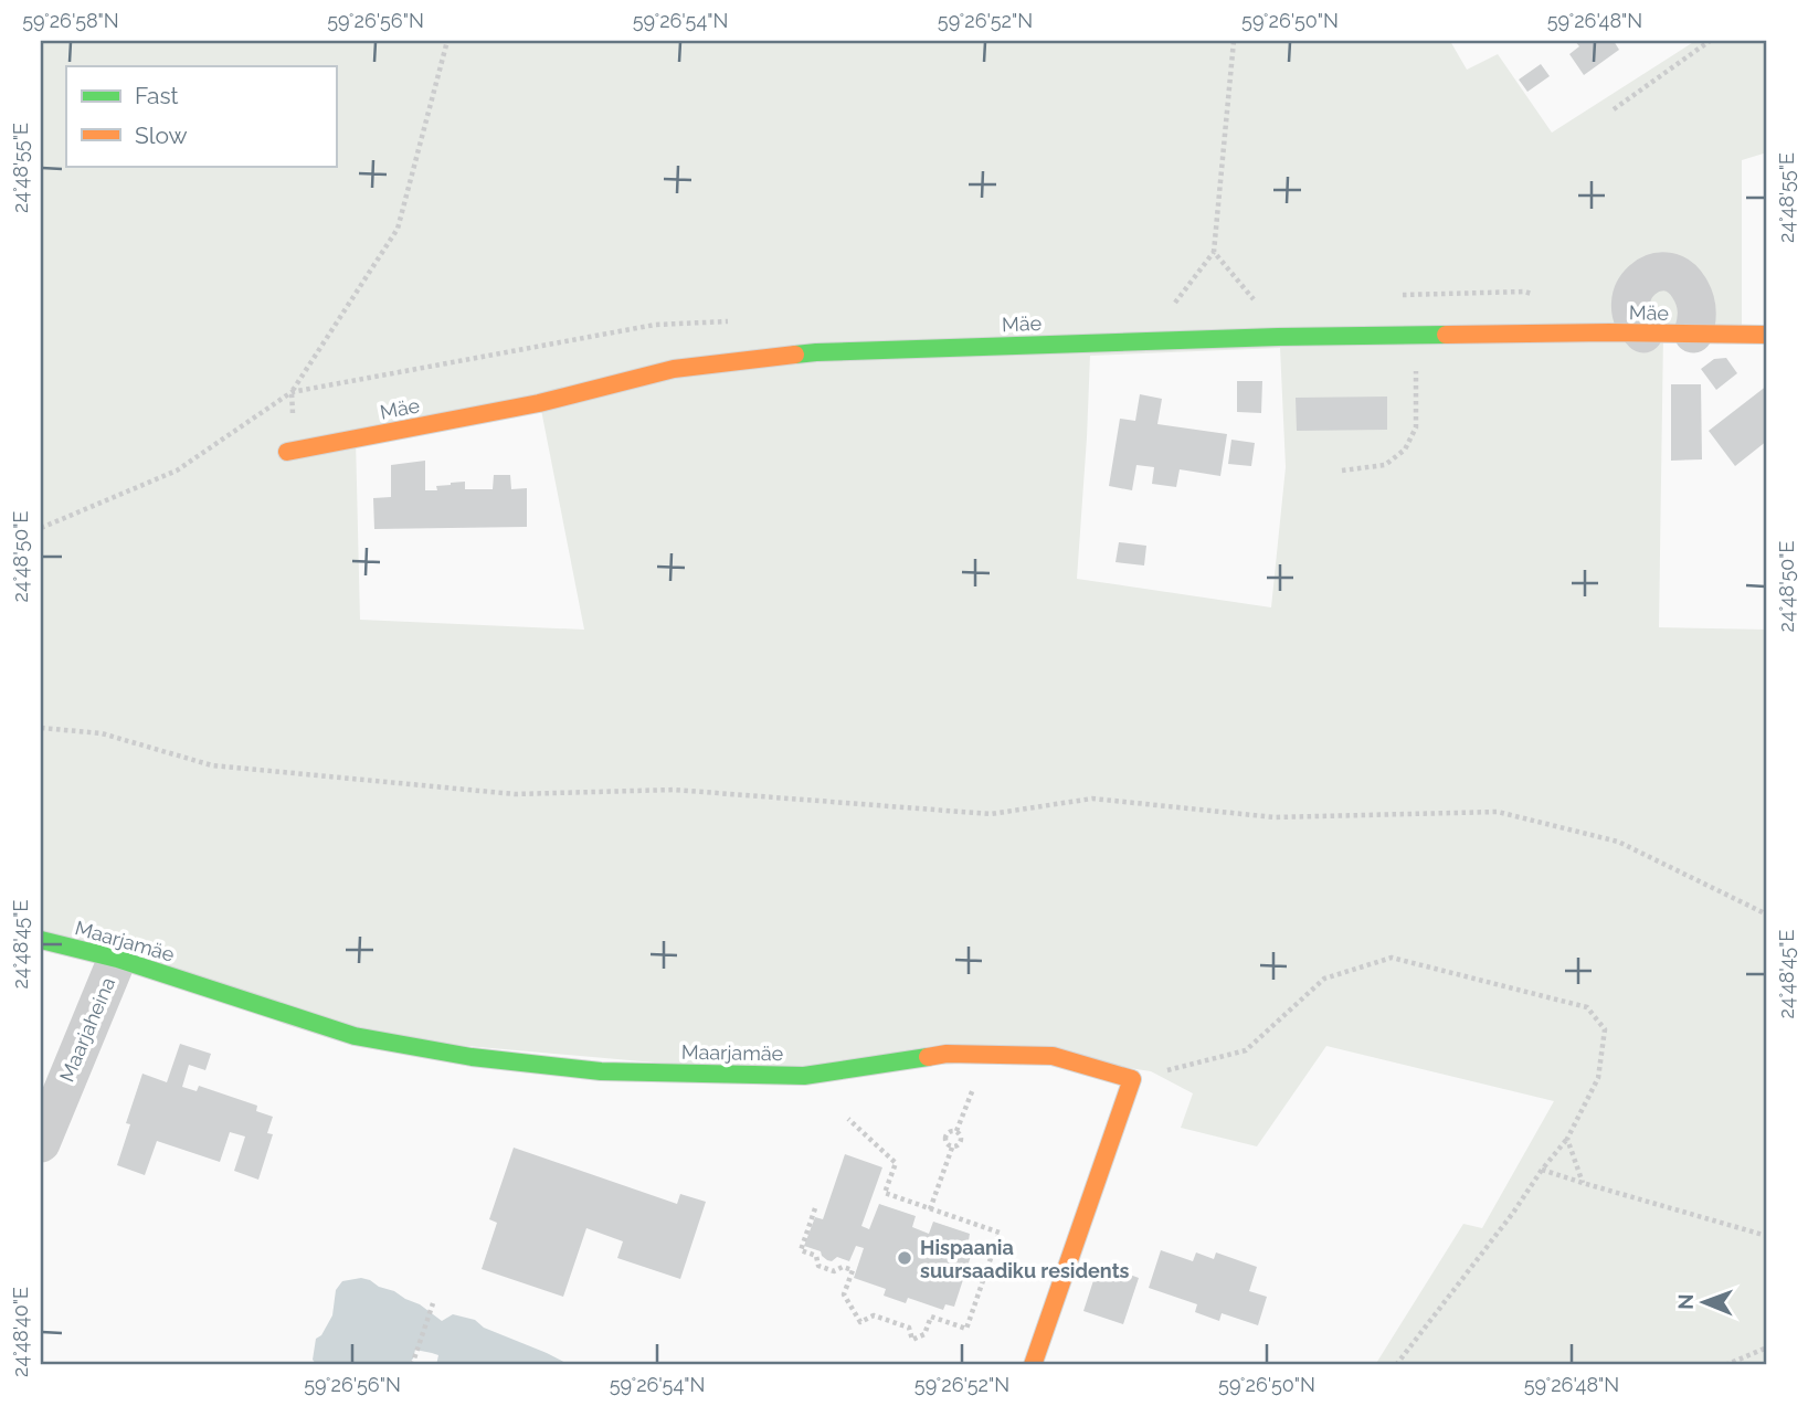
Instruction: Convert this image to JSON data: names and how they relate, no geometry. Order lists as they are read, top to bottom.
{
  "streets": {
    "street": ["Mäe", "Maarjamäe", "Maarjaheina"]
  },
  "crossings": [
    ["Maarjamäe", "Maarjaheina"]
  ],
  "places": ["Hispaania suursaadiku residents"],
  "legend": ["Fast", "Slow"],
  "north": "left",
  "coordinates": [
    "59°26'58\"N",
    "59°26'56\"N",
    "59°26'54\"N",
    "59°26'52\"N",
    "59°26'50\"N",
    "59°26'48\"N",
    "24°48'55\"E",
    "24°48'50\"E",
    "24°48'45\"E",
    "24°48'40\"E"
  ]
}
